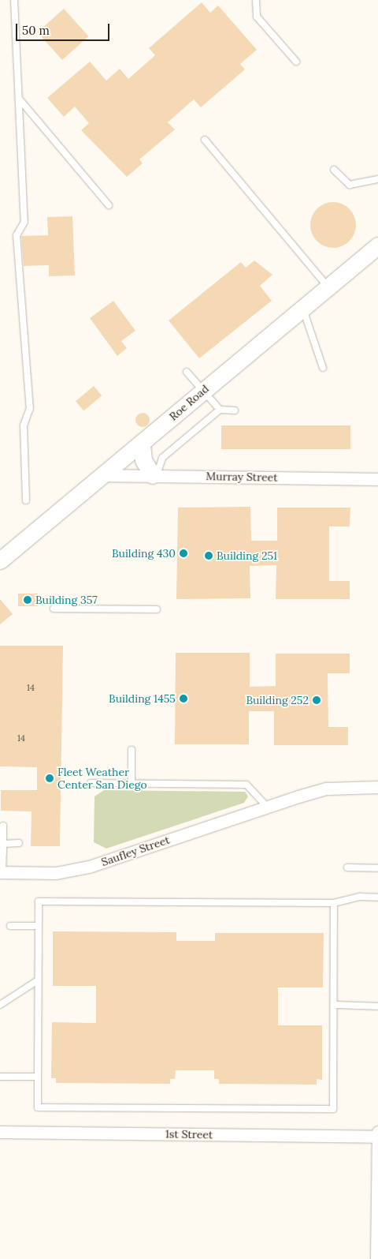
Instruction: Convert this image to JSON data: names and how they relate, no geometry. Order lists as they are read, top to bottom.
{
  "streets": {
    "street": [
      "Roe Road",
      "Murray Street",
      "Saufley Street",
      "1st Street"
    ]
  },
  "crossings": [
    ["Roe Road", "Murray Street"]
  ],
  "places": [
    "Building 430",
    "Building 251",
    "Building 357",
    "Building 1455",
    "Building 252",
    "Fleet Weather Center San Diego"
  ],
  "house_numbers": ["14", "14"],
  "scale_bar": "50 m"
}
